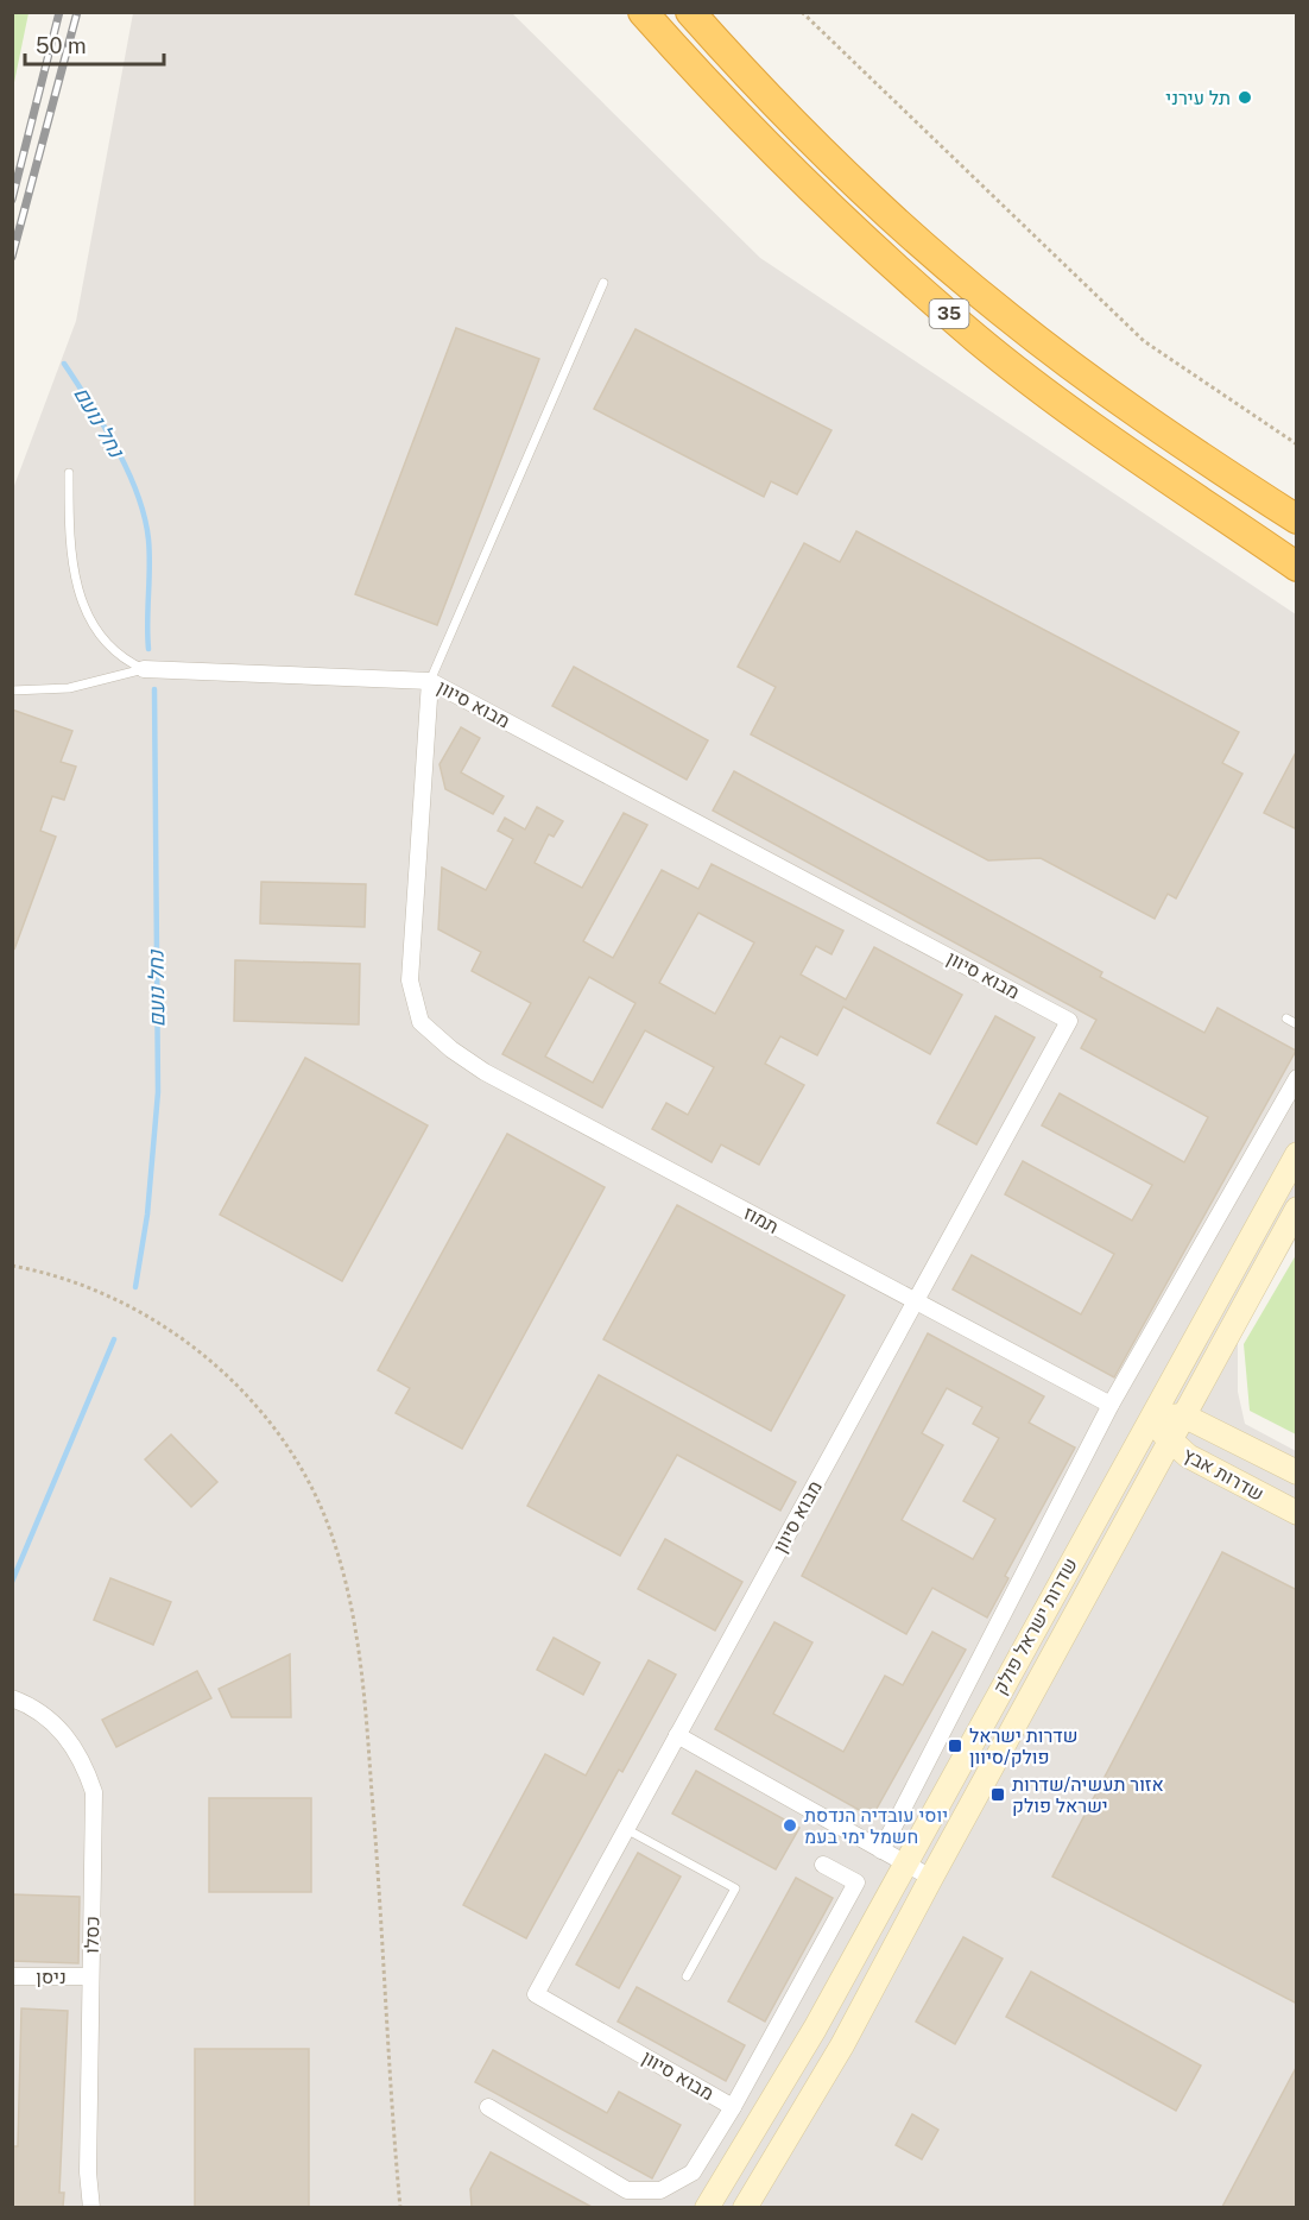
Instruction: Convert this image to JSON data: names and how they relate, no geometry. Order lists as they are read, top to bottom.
{
  "streets": {
    "highway": ["35"],
    "street": [
      "מבוא סיוון",
      "תמוז",
      "שדרות אבץ",
      "שדרות ישראל פולק",
      "כסלו",
      "ניסן"
    ]
  },
  "crossings": [
    ["מבוא סיוון", "תמוז"],
    ["שדרות אבץ", "שדרות ישראל פולק"],
    ["כסלו", "ניסן"]
  ],
  "water": ["נחל נועם"],
  "places": {
    "other": ["תל עירני", "יוסי עובדיה הנדסת חשמל ימי בעמ"],
    "transit": ["שדרות ישראל פולק/סיוון", "אזור תעשיה/שדרות ישראל פולק"]
  },
  "scale_bar": "50 m"
}
